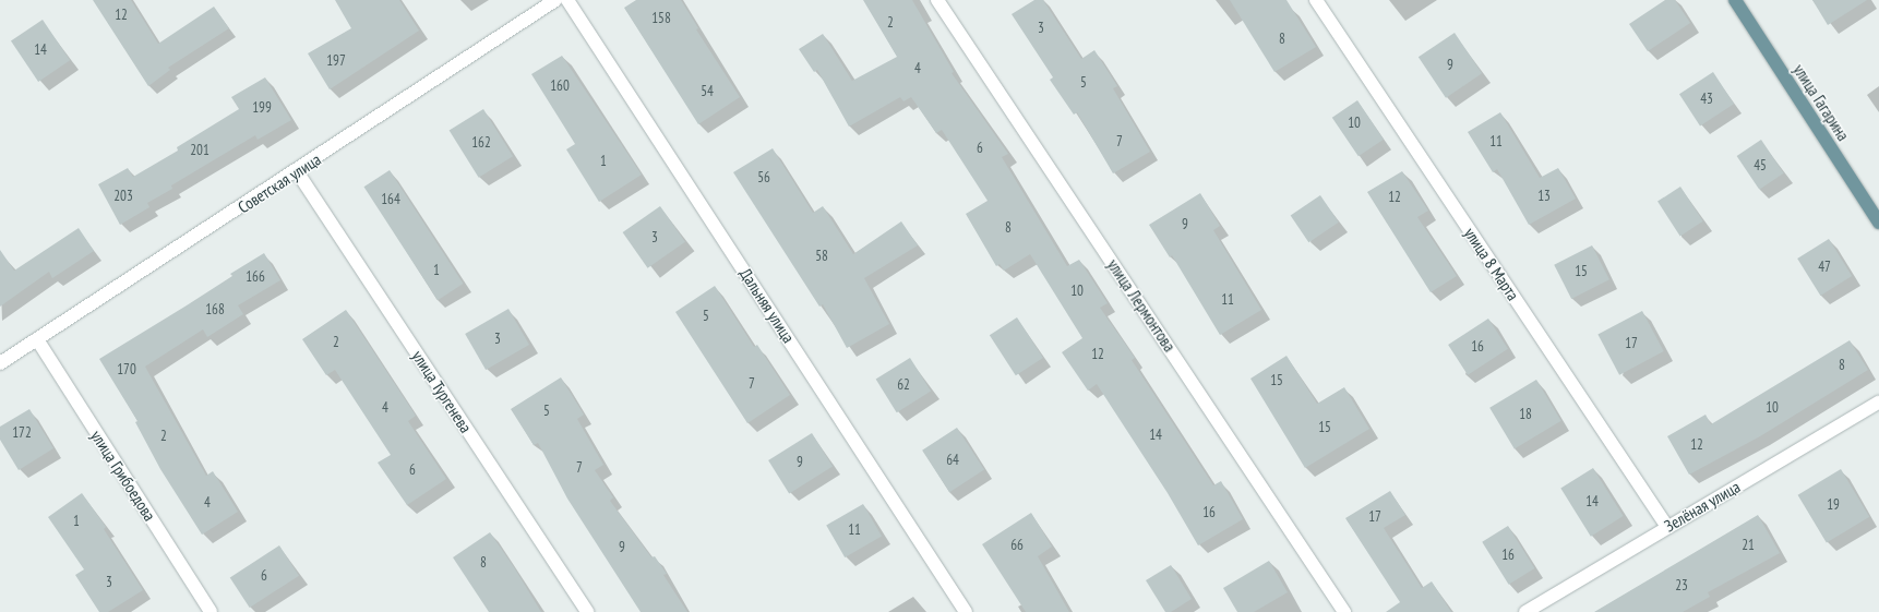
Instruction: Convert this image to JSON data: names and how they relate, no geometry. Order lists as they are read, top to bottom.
{
  "streets": {
    "main road": ["улица Гагарина"],
    "street": [
      "Советская улица",
      "улица 8 Марта",
      "Дальняя улица",
      "улица Лермонтова",
      "улица Тургенева",
      "улица Грибоедова",
      "Зелёная улица"
    ]
  },
  "crossings": [
    ["Советская улица", "улица Тургенева"],
    ["Советская улица", "улица Грибоедова"],
    ["улица 8 Марта", "Зелёная улица"]
  ],
  "house_numbers": [
    "12",
    "158",
    "2",
    "3",
    "8",
    "14",
    "197",
    "9",
    "4",
    "5",
    "160",
    "54",
    "43",
    "199",
    "10",
    "7",
    "11",
    "162",
    "6",
    "201",
    "1",
    "45",
    "56",
    "203",
    "13",
    "12",
    "164",
    "9",
    "8",
    "3",
    "58",
    "47",
    "1",
    "15",
    "166",
    "10",
    "11",
    "168",
    "5",
    "3",
    "2",
    "17",
    "16",
    "12",
    "8",
    "170",
    "15",
    "7",
    "62",
    "4",
    "10",
    "5",
    "18",
    "15",
    "172",
    "14",
    "2",
    "12",
    "64",
    "9",
    "7",
    "6",
    "14",
    "4",
    "19",
    "16",
    "17",
    "1",
    "11",
    "66",
    "21",
    "9",
    "16",
    "8",
    "6",
    "3",
    "23"
  ]
}
